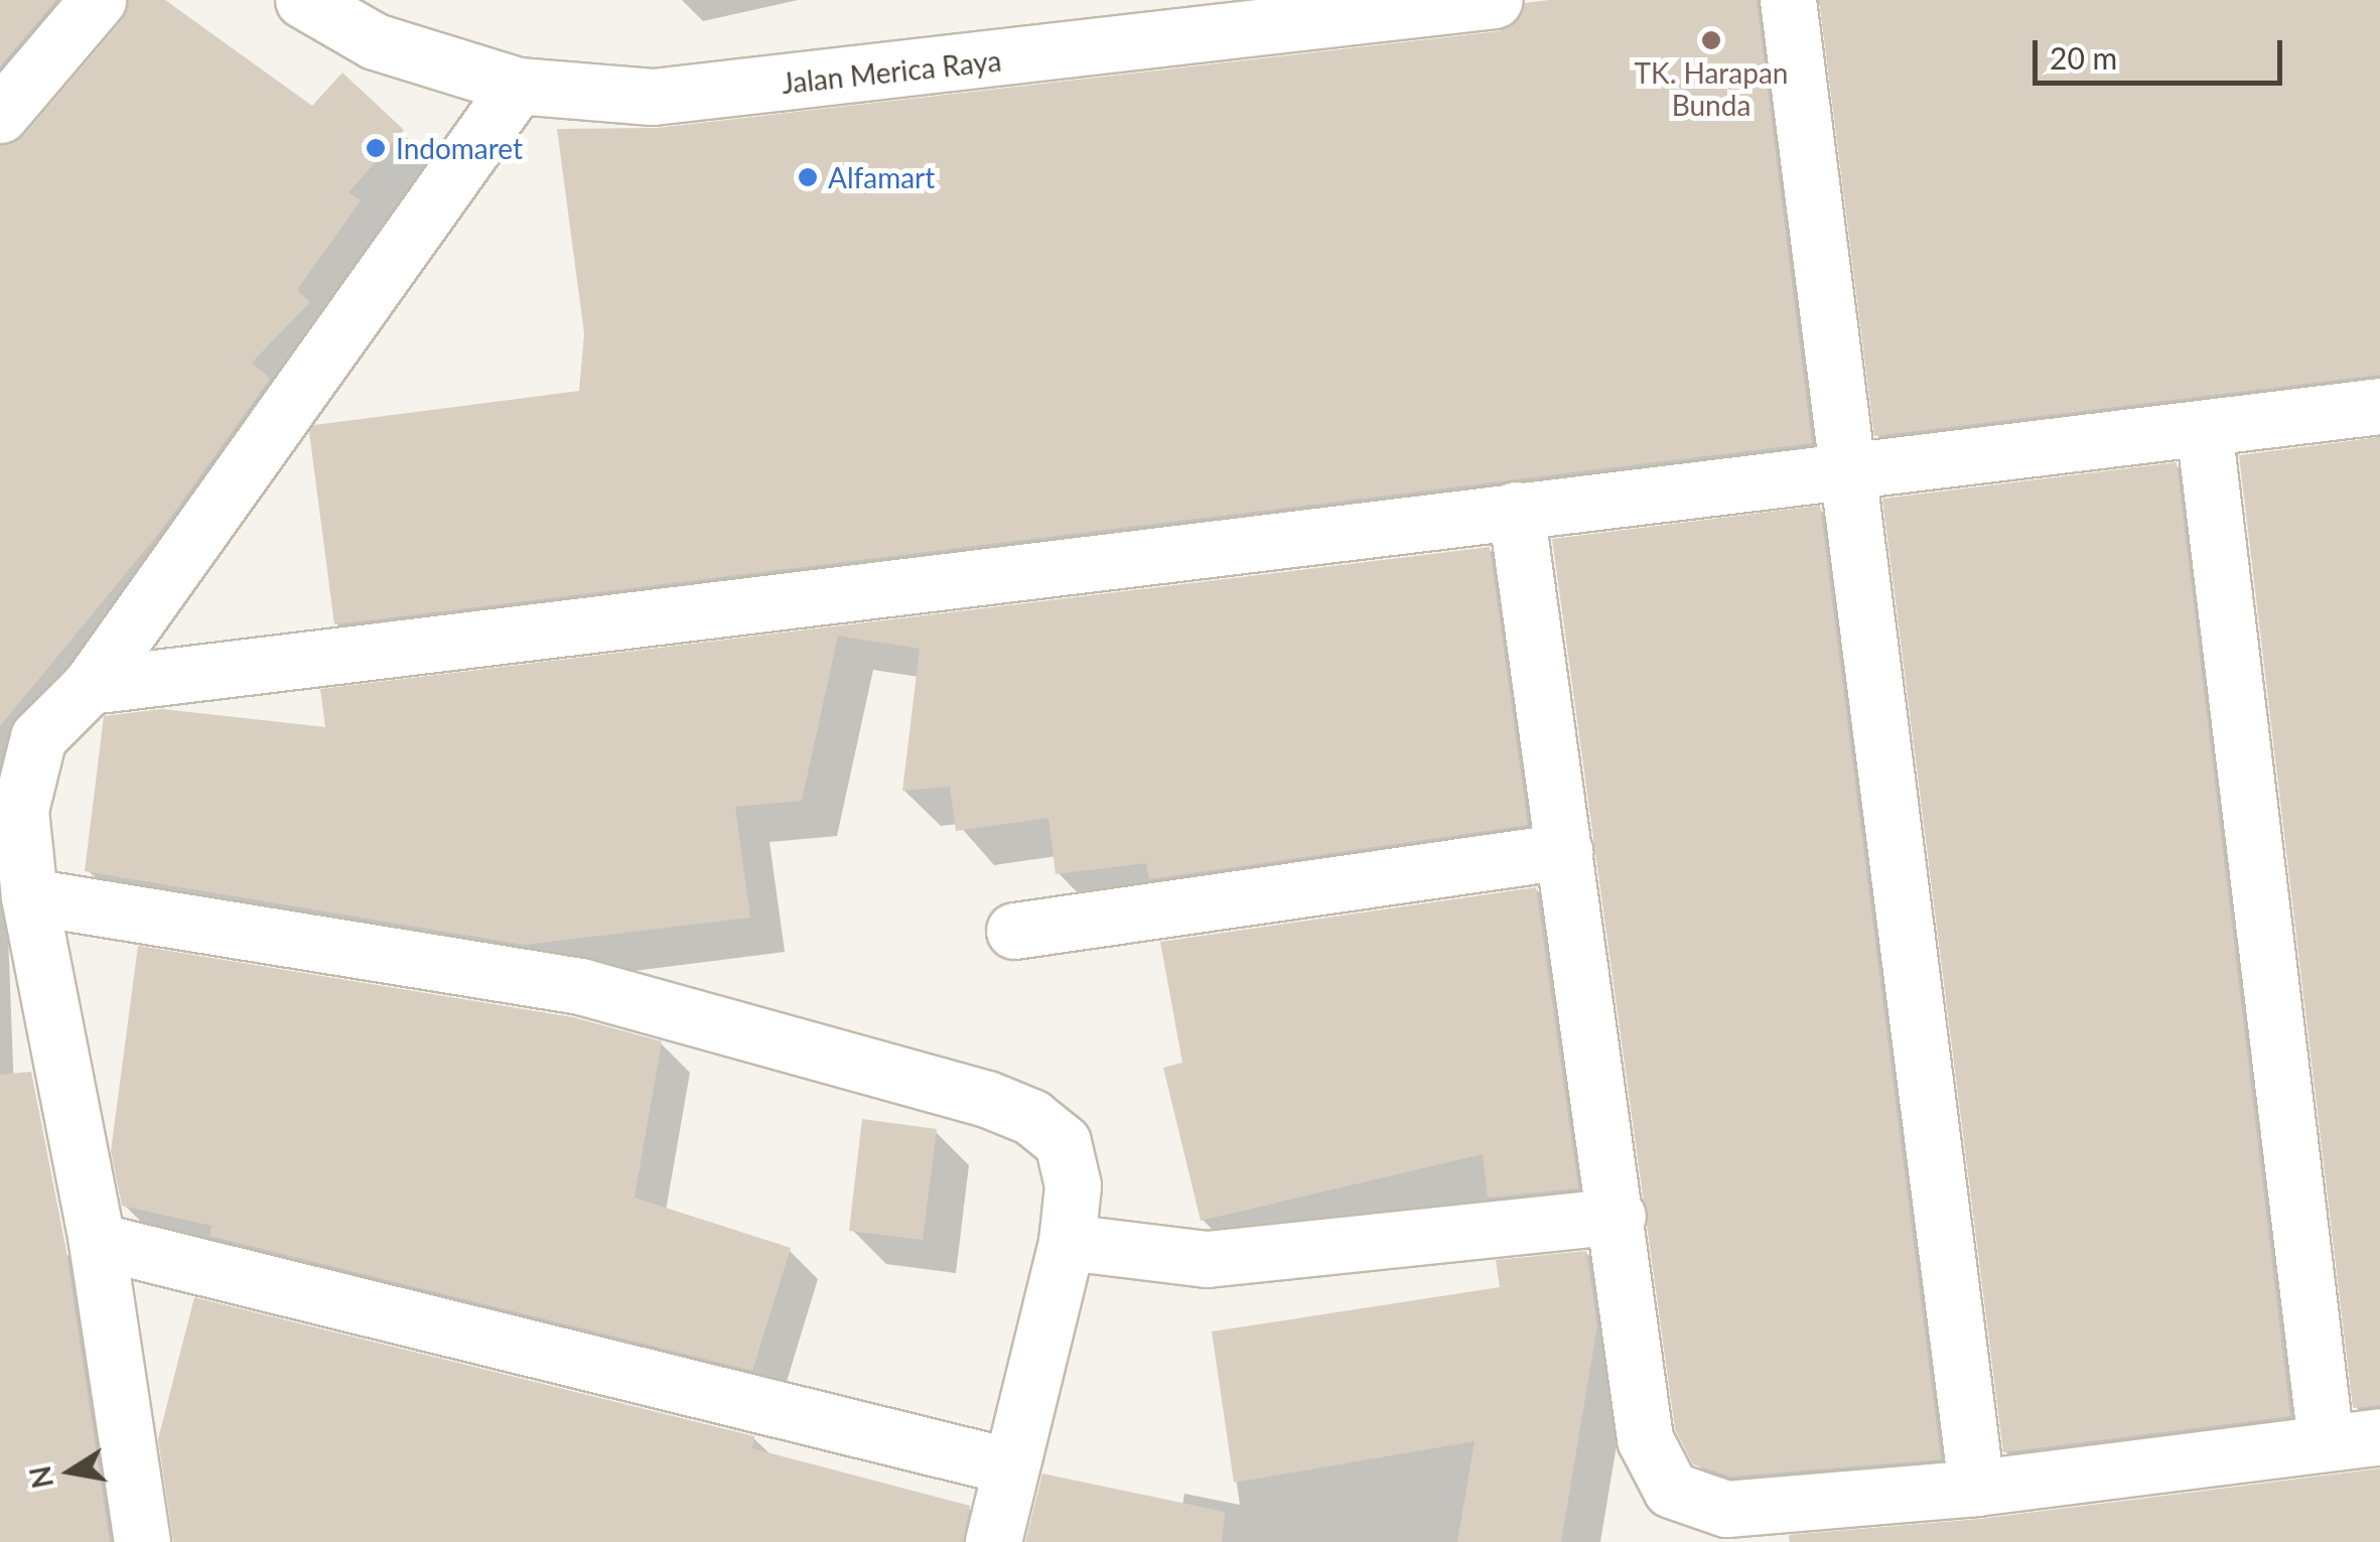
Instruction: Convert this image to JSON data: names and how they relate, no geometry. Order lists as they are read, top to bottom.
{
  "streets": {
    "street": ["Jalan Merica Raya"]
  },
  "places": ["TK. Harapan Bunda", "Indomaret", "Alfamart"],
  "scale_bar": "20 m",
  "north": "left"
}
